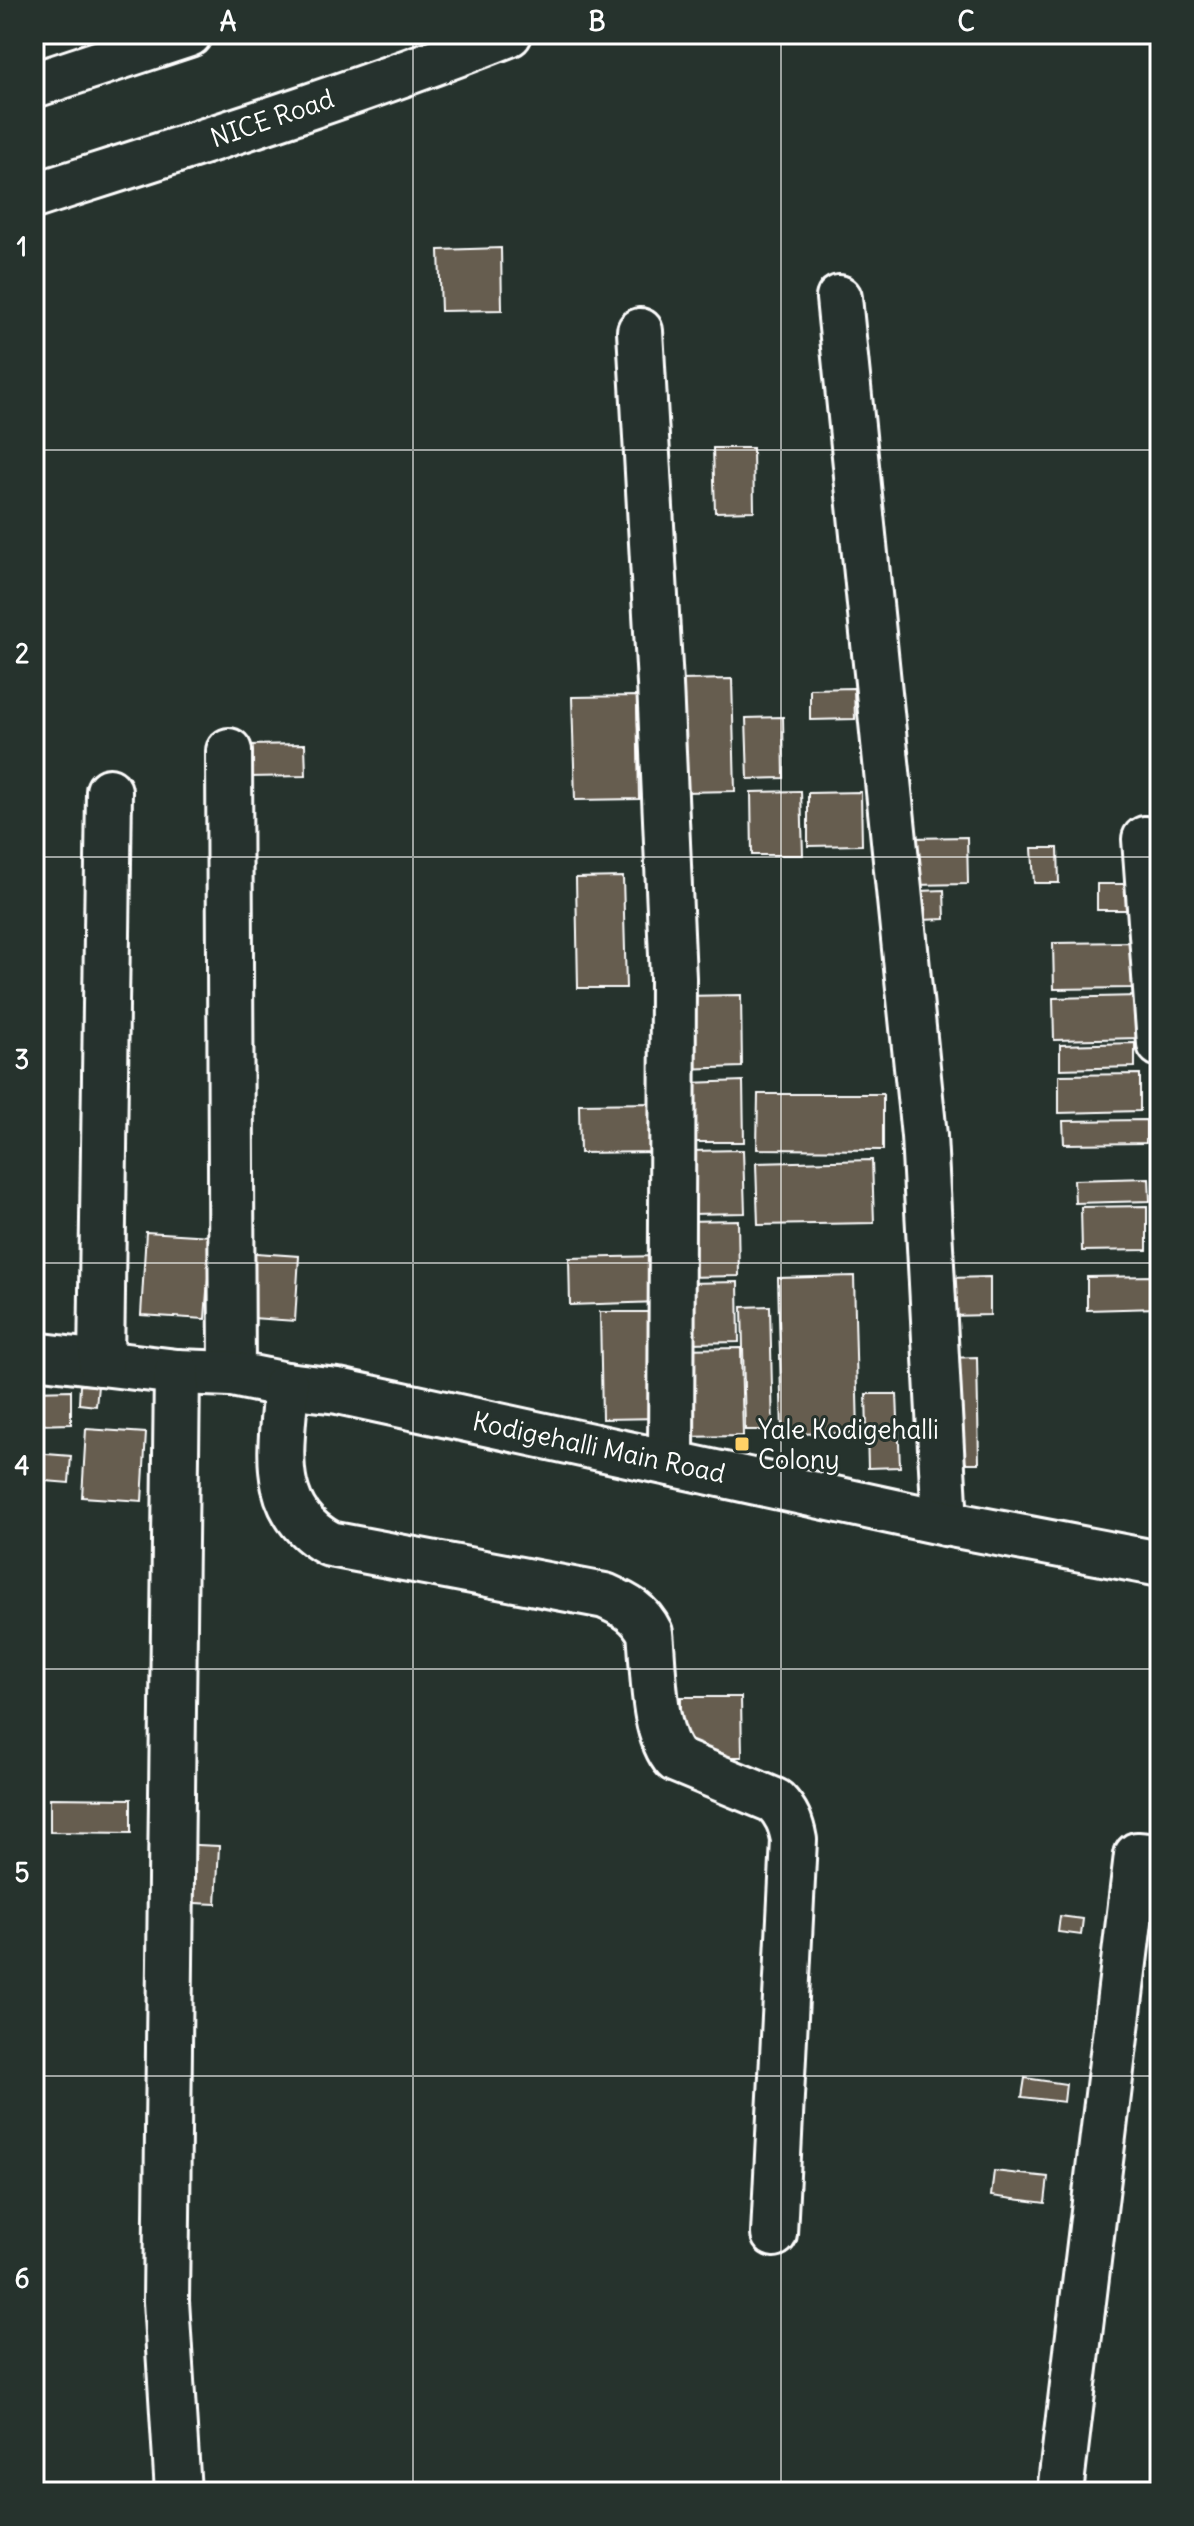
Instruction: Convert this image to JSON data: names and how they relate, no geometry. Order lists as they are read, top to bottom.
{
  "streets": {
    "main road": ["NICE Road", "Kodigehalli Main Road"]
  },
  "places": {
    "transit": ["Yale Kodigehalli Colony"]
  },
  "grid": {
    "columns": ["A", "B", "C"],
    "rows": [
      "1",
      "2",
      "3",
      "4",
      "5",
      "6"
    ]
  }
}
